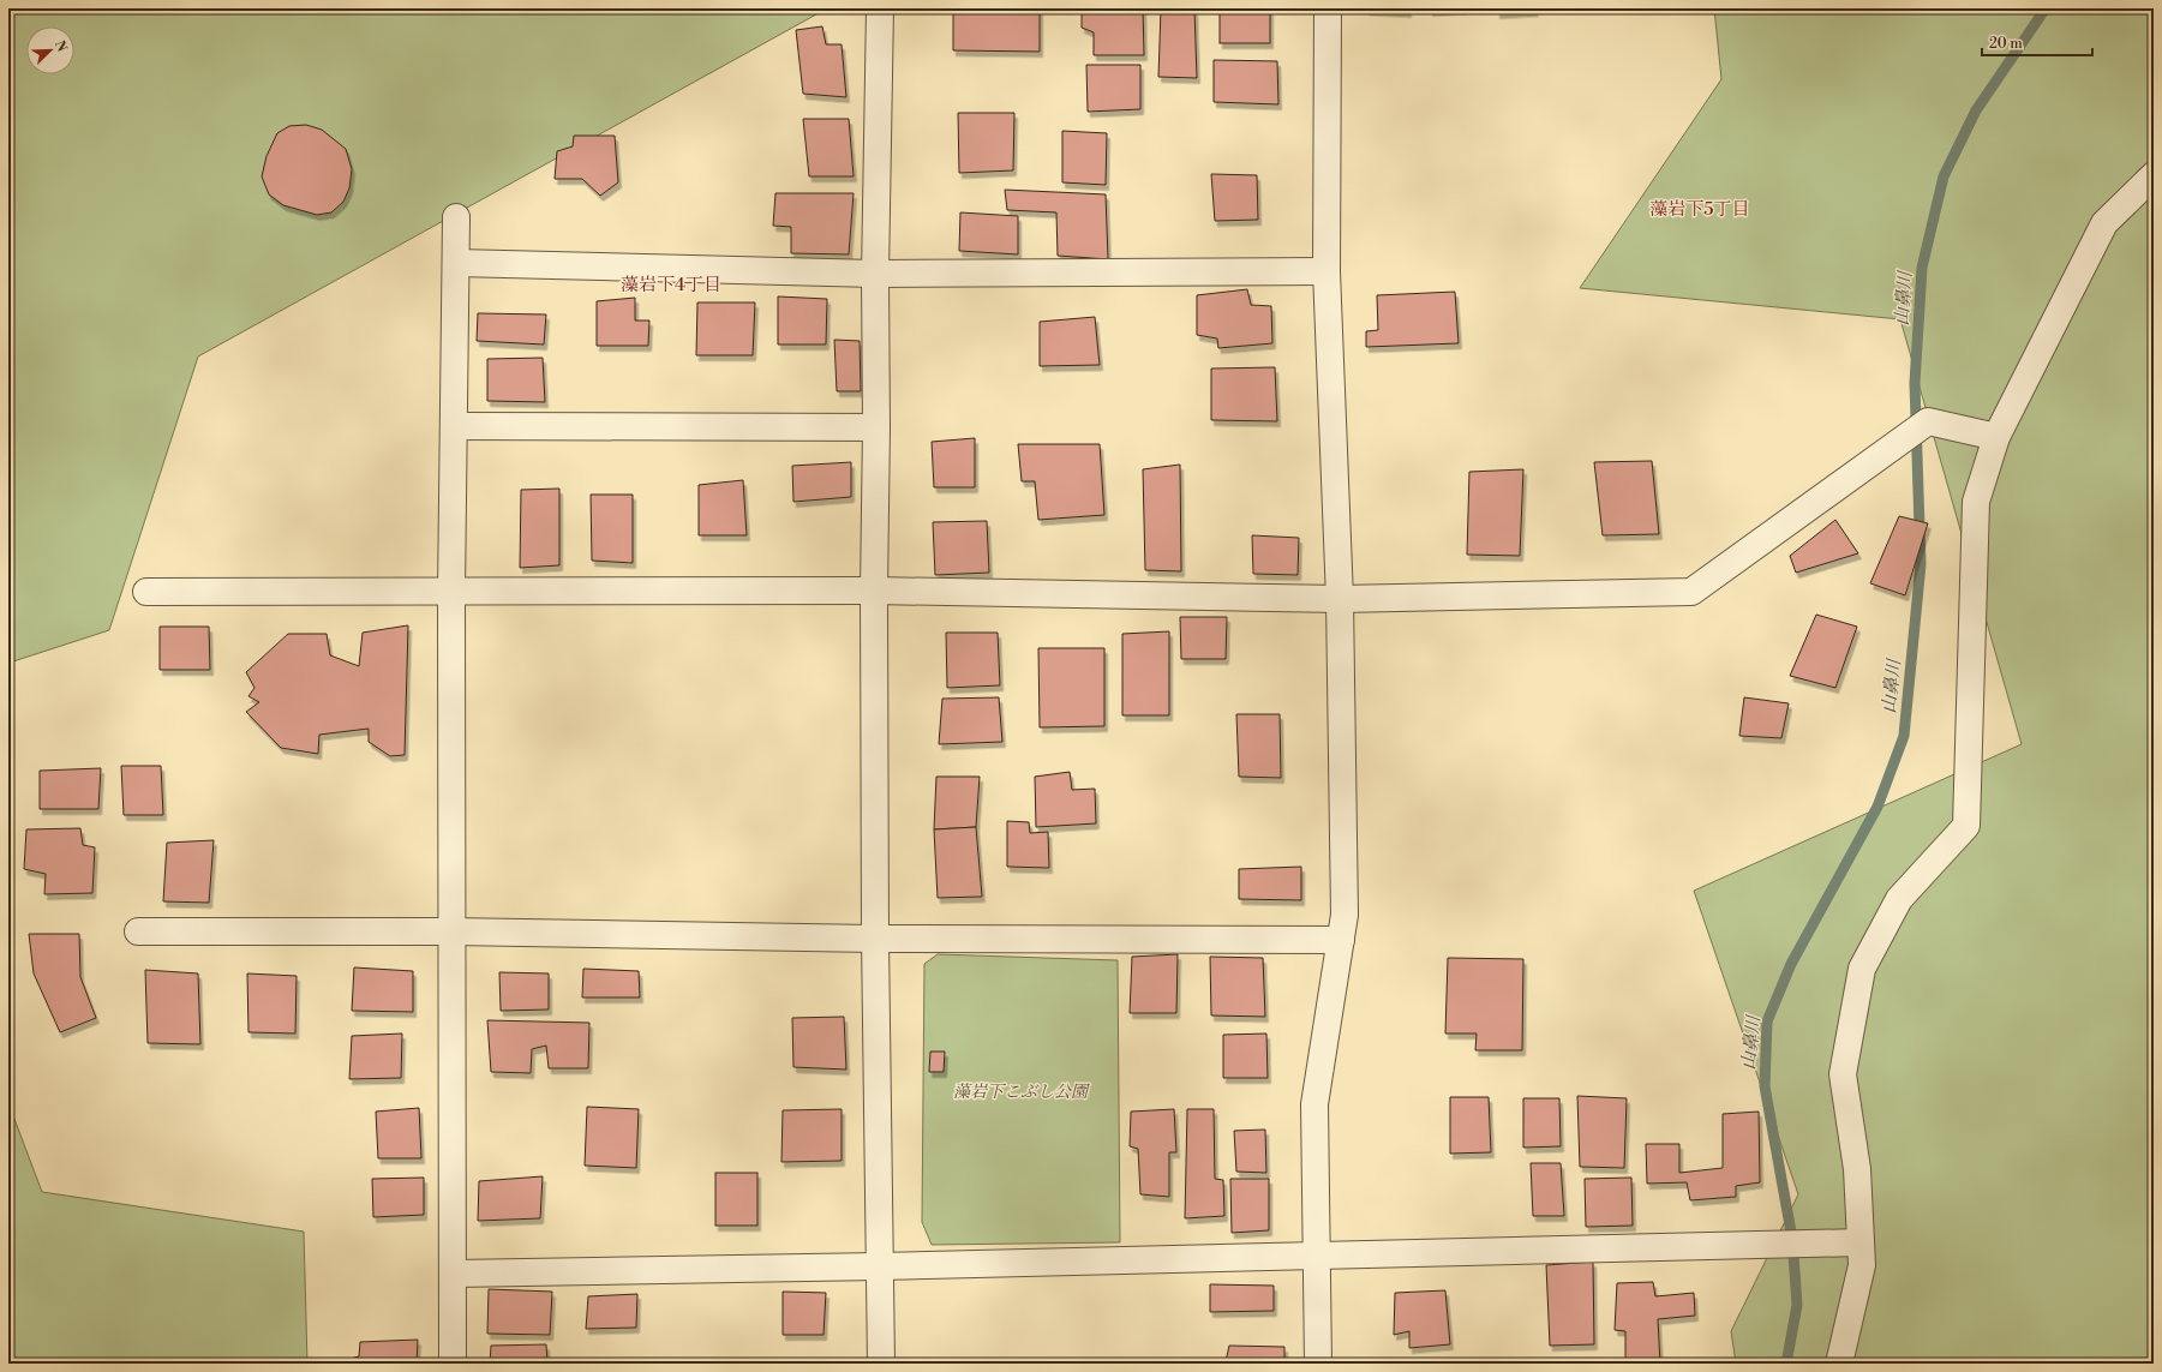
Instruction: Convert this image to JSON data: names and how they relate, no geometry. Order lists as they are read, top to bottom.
{
  "districts": ["藻岩下5丁目", "藻岩下4丁目"],
  "water": ["山鼻川"],
  "parks": ["藻岩下こぶし公園"],
  "scale_bar": "20 m",
  "north": "top right"
}
